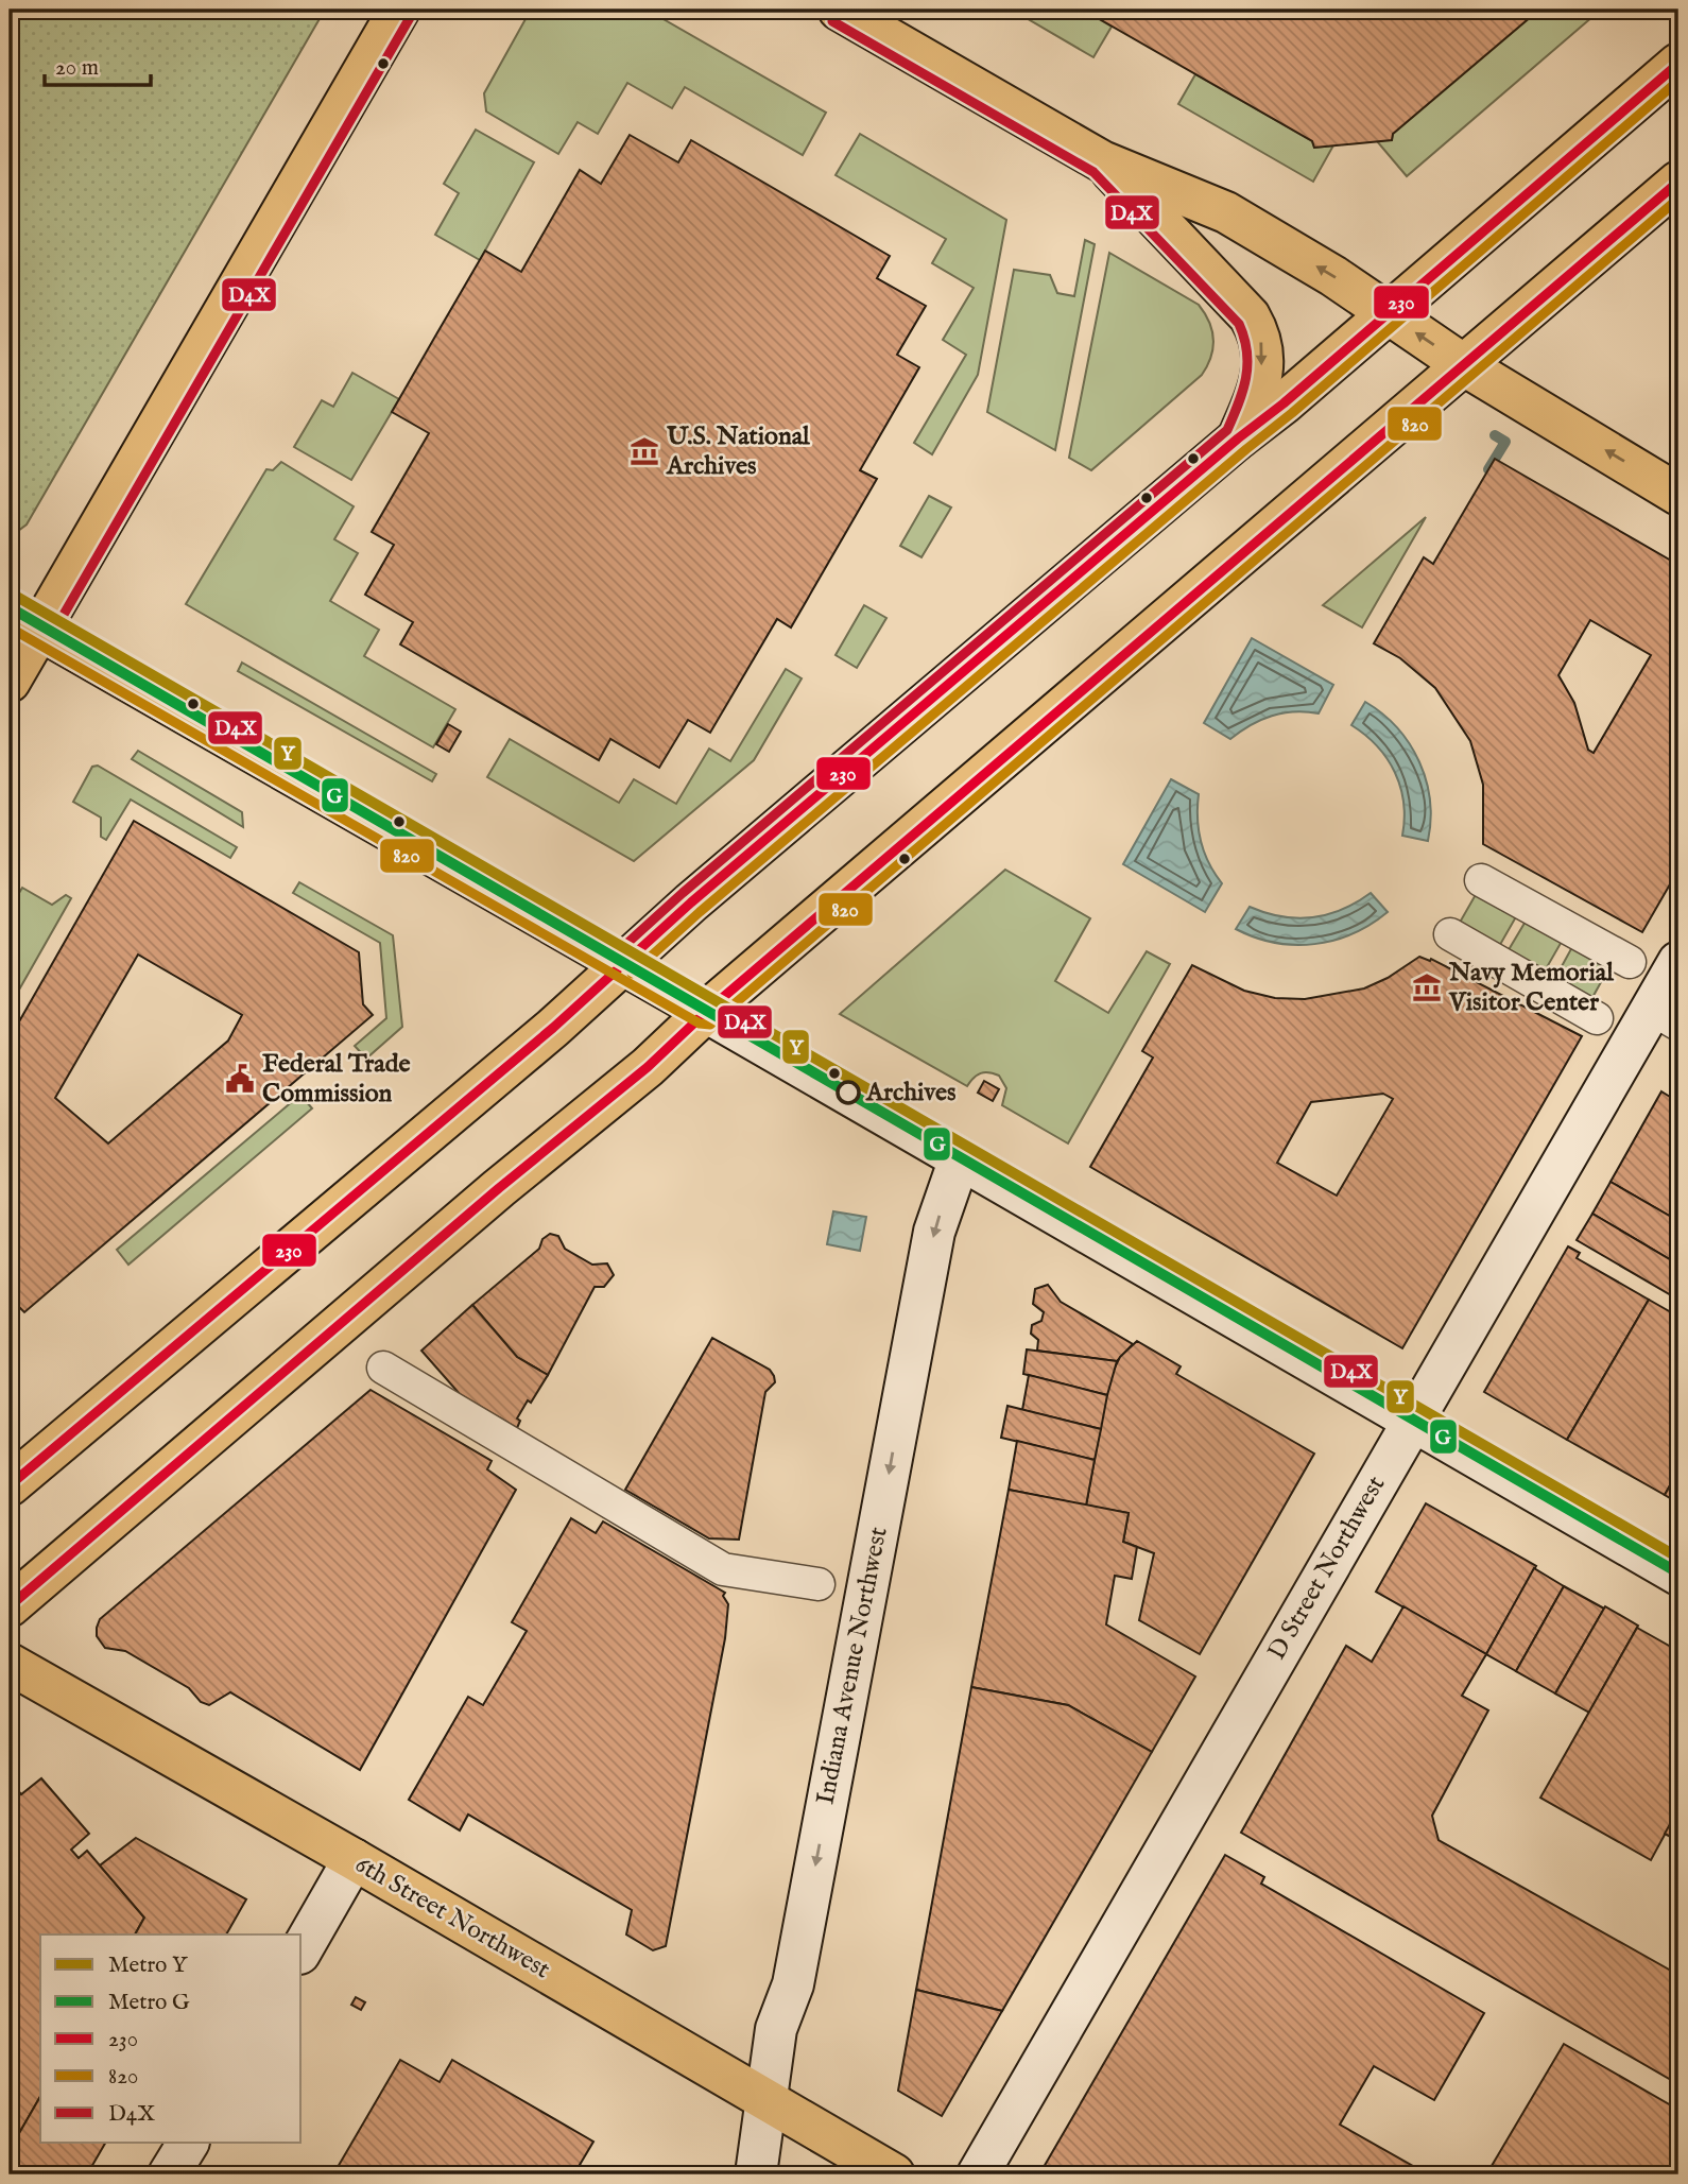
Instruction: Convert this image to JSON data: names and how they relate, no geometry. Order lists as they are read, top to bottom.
{
  "streets": {
    "main road": ["6th Street Northwest"],
    "street": ["D Street Northwest", "Indiana Avenue Northwest"]
  },
  "crossings": [
    ["Indiana Avenue Northwest", "6th Street Northwest"]
  ],
  "one_way": ["Indiana Avenue Northwest"],
  "places": {
    "museum": ["U.S. National Archives", "Navy Memorial Visitor Center"],
    "public building": ["Federal Trade Commission"],
    "other": ["Archives"]
  },
  "lines": [
    "transit line D4X",
    "transit line 230",
    "transit line 820",
    "metro line Y",
    "metro line G"
  ],
  "legend": [
    "Metro Y",
    "Metro G",
    "230",
    "820",
    "D4X"
  ],
  "scale_bar": "20 m"
}
